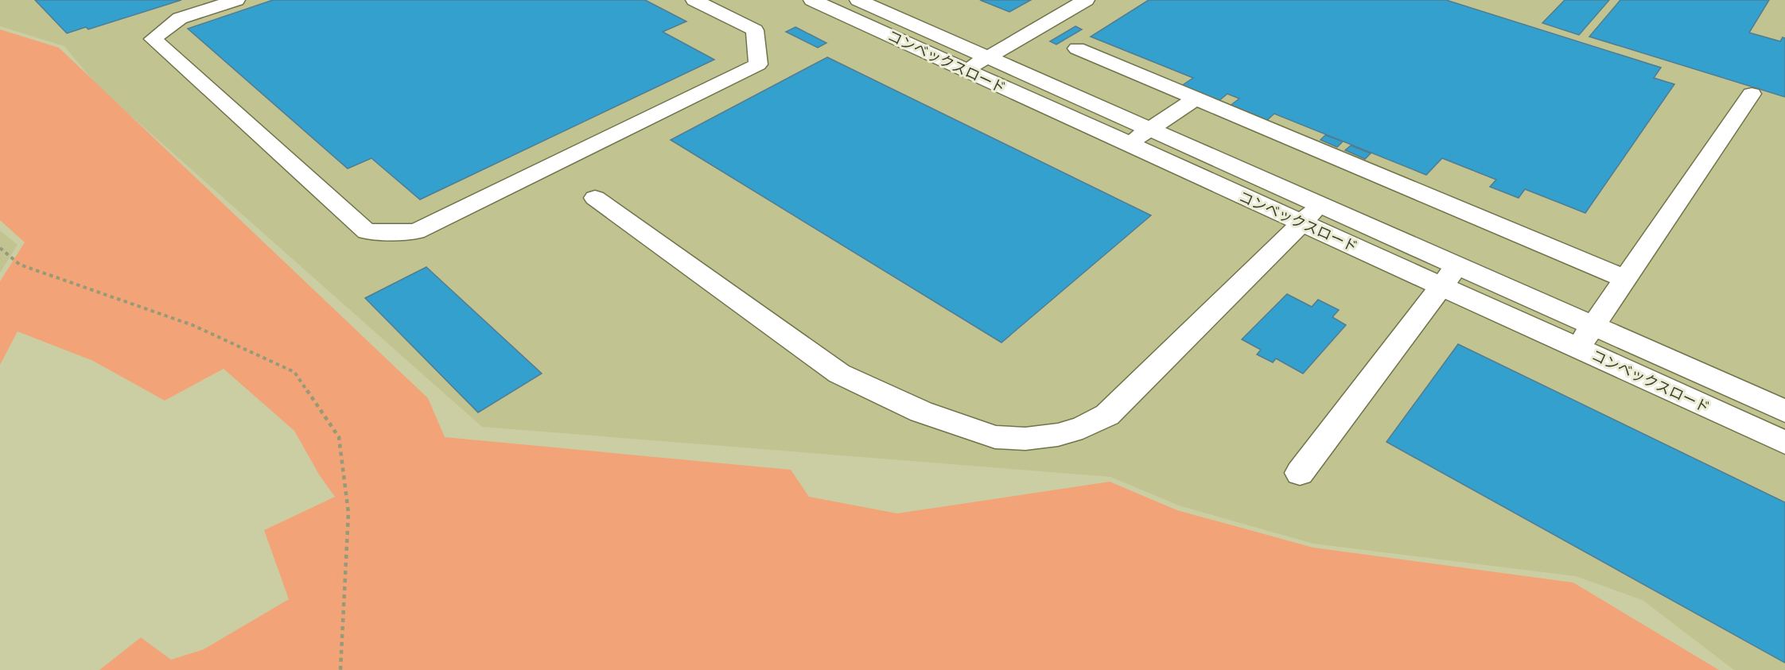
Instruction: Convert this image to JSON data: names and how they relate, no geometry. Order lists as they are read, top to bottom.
{
  "streets": {
    "street": ["コンベックスロード"]
  }
}
